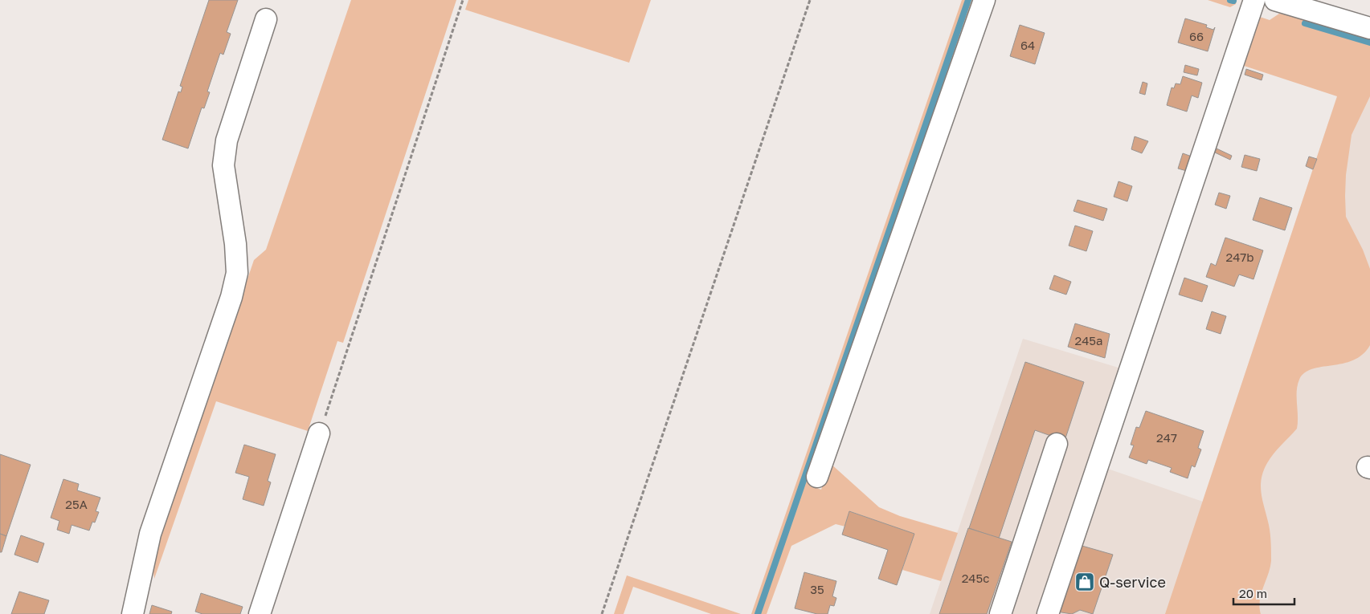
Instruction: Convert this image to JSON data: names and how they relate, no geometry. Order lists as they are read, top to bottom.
{
  "places": {
    "shop": ["Q-service"]
  },
  "house_numbers": [
    "66",
    "64",
    "247b",
    "245a",
    "247",
    "25A",
    "245c",
    "35"
  ],
  "scale_bar": "20 m"
}
